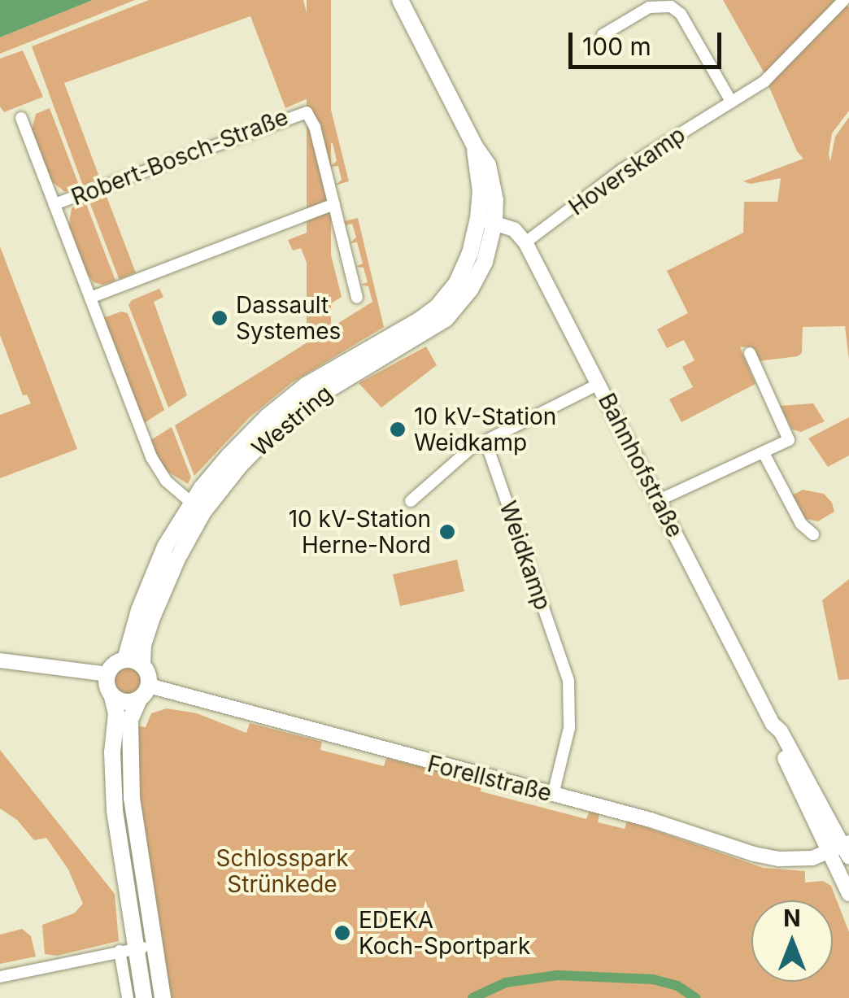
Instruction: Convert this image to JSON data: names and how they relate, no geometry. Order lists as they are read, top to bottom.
{
  "streets": {
    "main road": ["Westring"],
    "street": [
      "Robert-Bosch-Straße",
      "Hoverskamp",
      "Bahnhofstraße",
      "Weidkamp",
      "Forellstraße"
    ]
  },
  "crossings": [
    ["Robert-Bosch-Straße", "Westring"],
    ["Hoverskamp", "Bahnhofstraße"],
    ["Westring", "Forellstraße"],
    ["Bahnhofstraße", "Forellstraße"],
    ["Weidkamp", "Forellstraße"]
  ],
  "parks": ["Schlosspark Strünkede"],
  "places": [
    "Dassault Systemes",
    "10 kV-Station Weidkamp",
    "10 kV-Station Herne-Nord",
    "EDEKA Koch-Sportpark"
  ],
  "scale_bar": "100 m",
  "north": "top"
}
